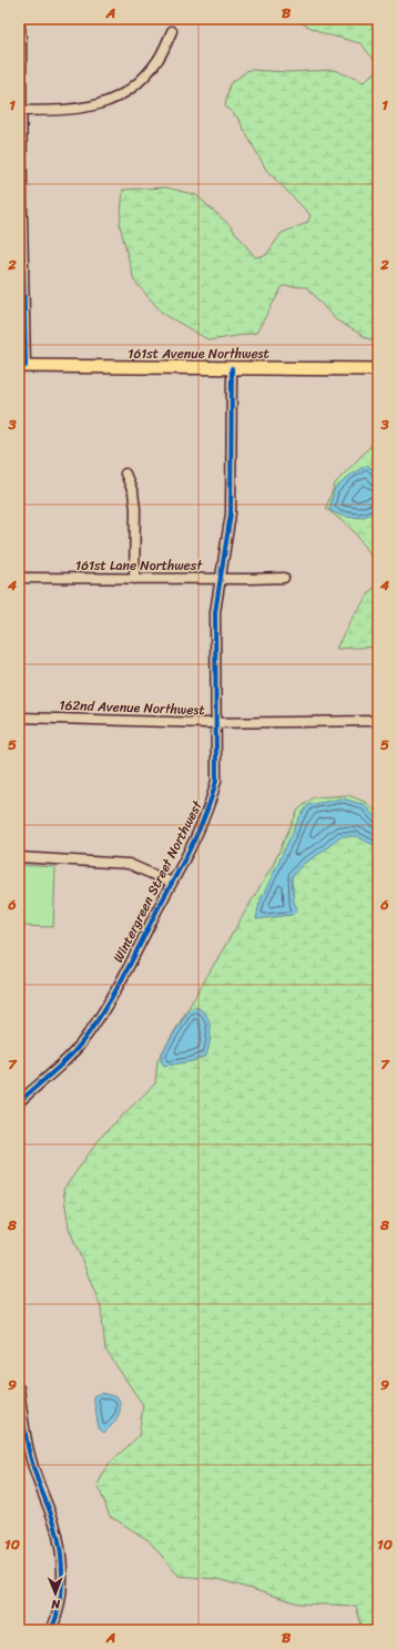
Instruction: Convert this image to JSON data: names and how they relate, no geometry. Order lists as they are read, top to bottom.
{
  "streets": {
    "main road": ["161st Avenue Northwest"],
    "street": ["161st Lane Northwest", "162nd Avenue Northwest", "Wintergreen Street Northwest"]
  },
  "crossings": [
    ["161st Avenue Northwest", "Wintergreen Street Northwest"],
    ["161st Lane Northwest", "Wintergreen Street Northwest"],
    ["162nd Avenue Northwest", "Wintergreen Street Northwest"]
  ],
  "north": "bottom",
  "grid": {
    "columns": ["A", "B"],
    "rows": [
      "1",
      "2",
      "3",
      "4",
      "5",
      "6",
      "7",
      "8",
      "9",
      "10"
    ]
  }
}
